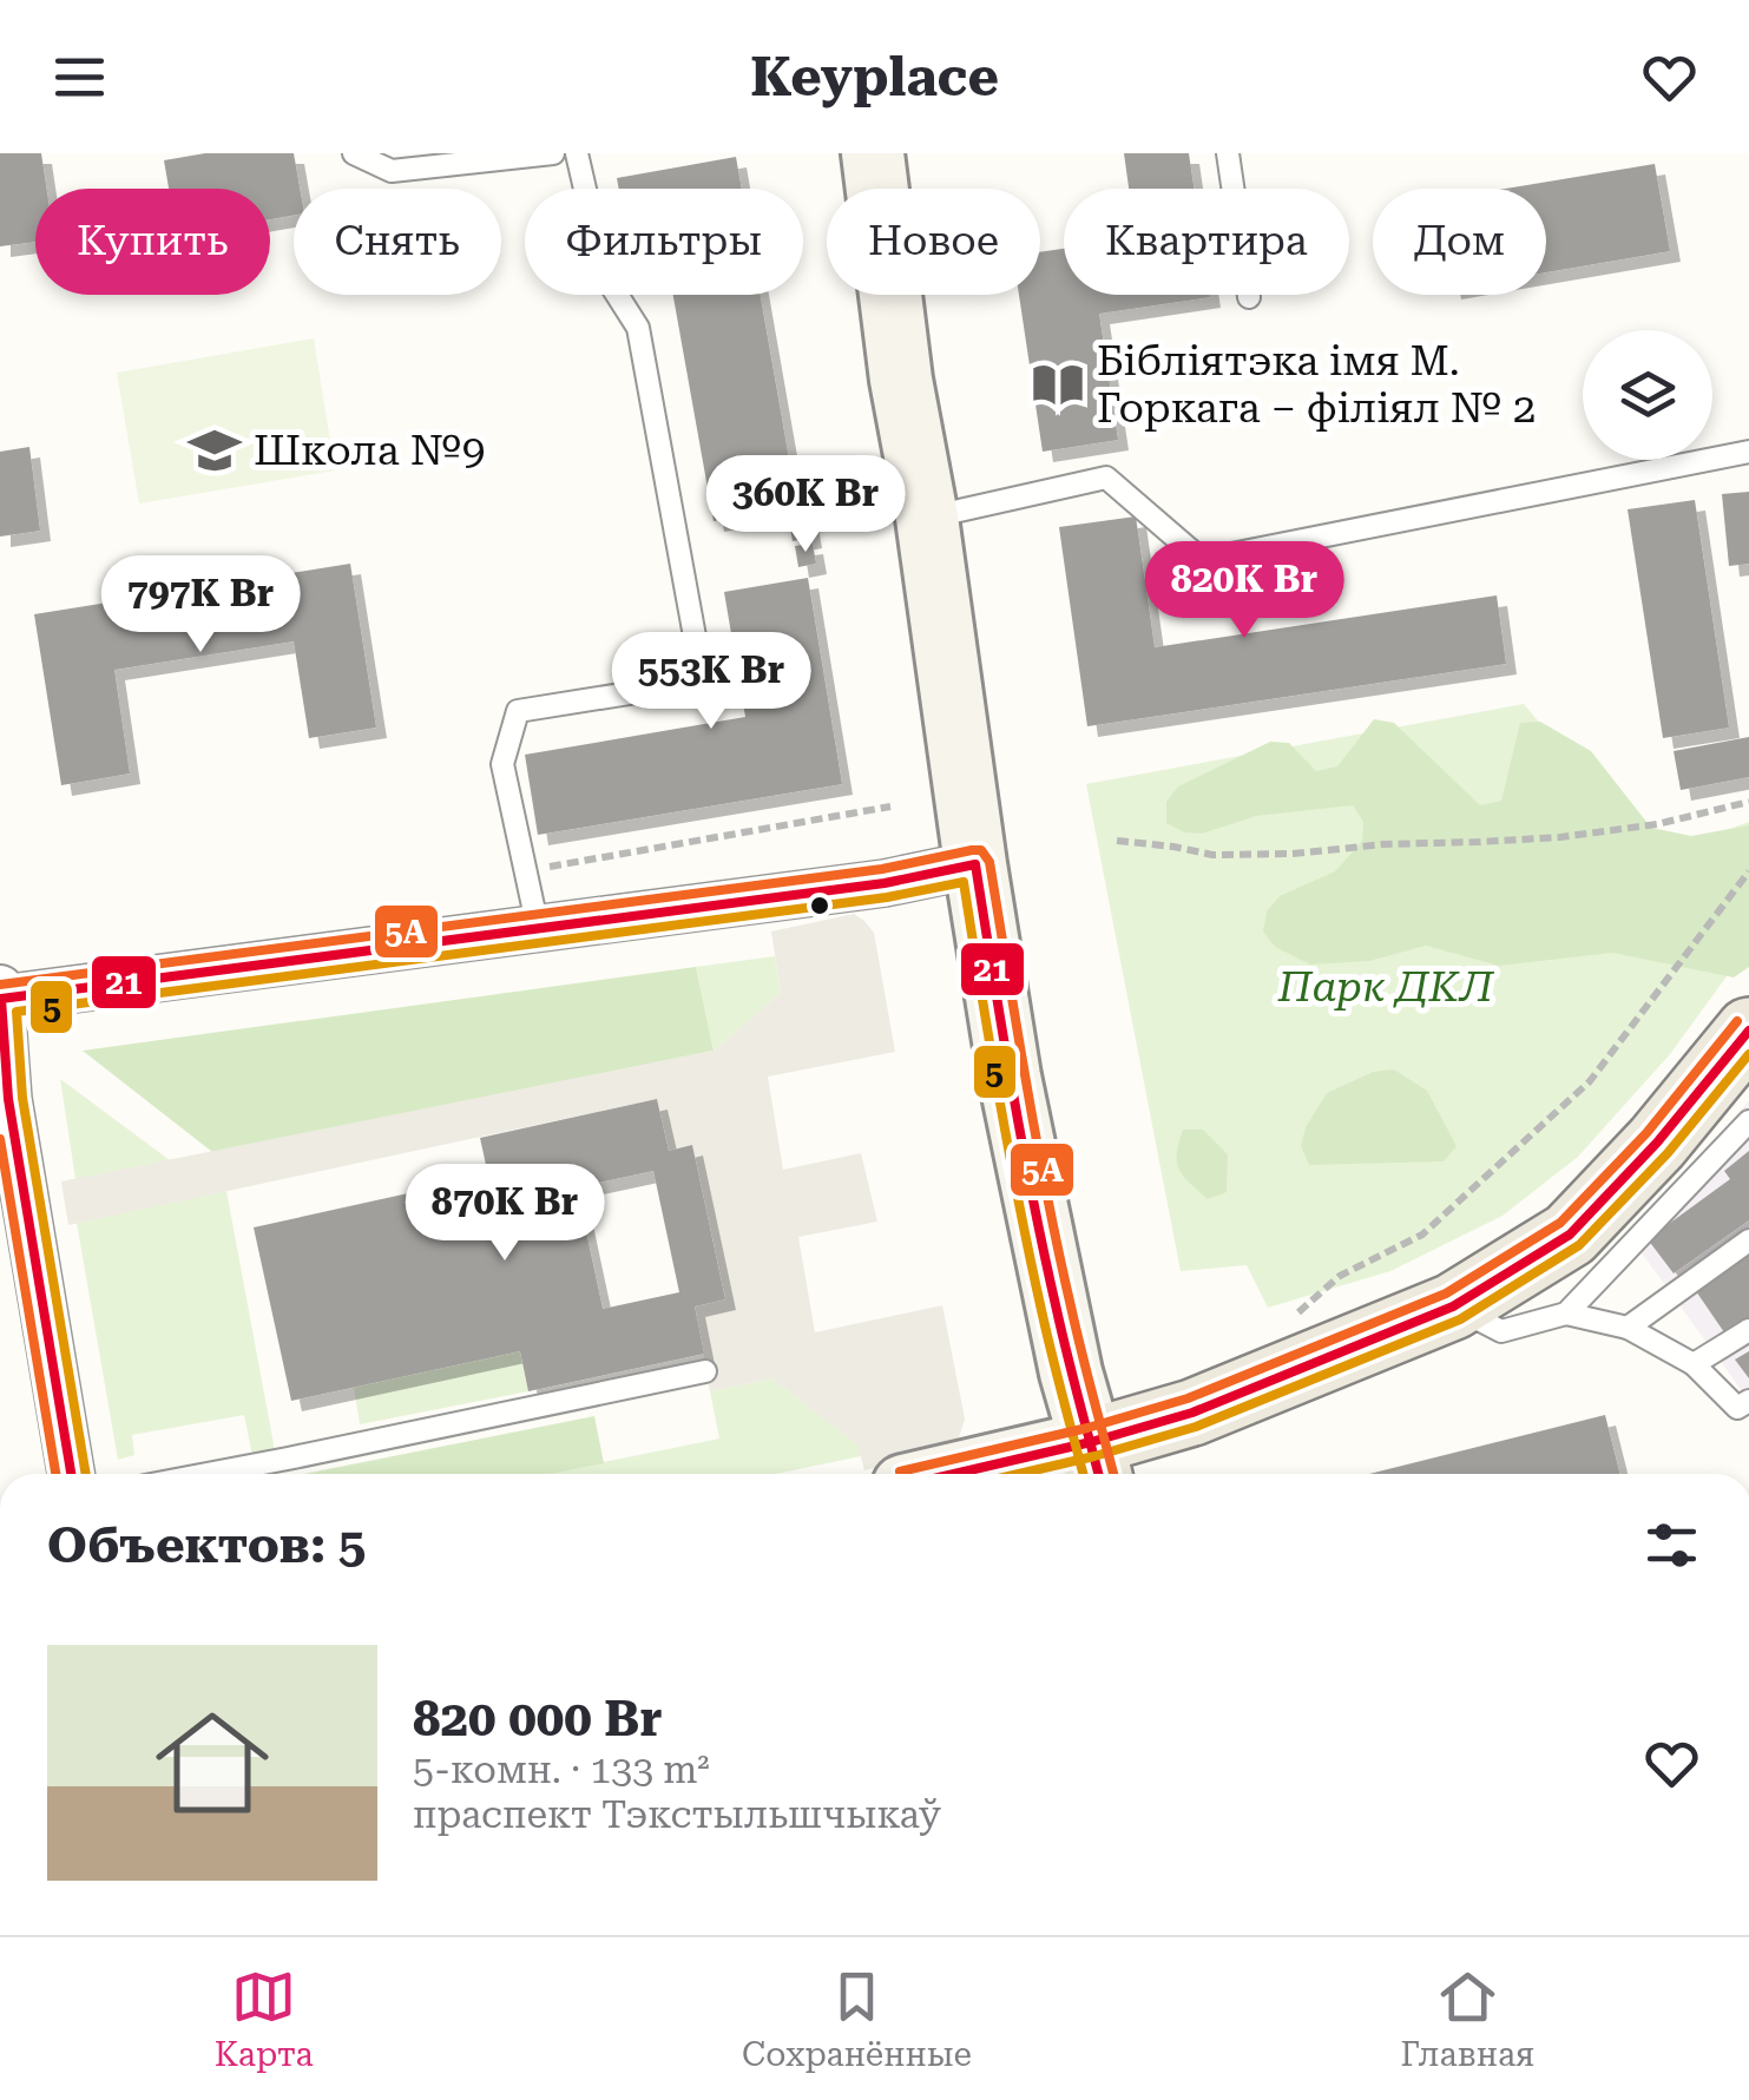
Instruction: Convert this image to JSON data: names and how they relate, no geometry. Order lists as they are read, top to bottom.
{
  "parks": ["Парк ДКЛ"],
  "places": {
    "library": ["Бібліятэка імя М. Горкага – філіял № 2"],
    "school or university": ["Школа №9"]
  },
  "lines": ["transit line 5А", "transit line 21", "transit line 5"],
  "page": {
    "header": "Keyplace",
    "chip": [
      "Купить",
      "Снять",
      "Фильтры",
      "Новое",
      "Квартира",
      "Дом"
    ],
    "price": [
      "360K Br",
      "820K Br",
      "797K Br",
      "553K Br",
      "870K Br"
    ],
    "heading": "Объектов: 5",
    "list": [
      {
        "name": "820 000 Br",
        "note": "5-комн. · 133 m² · праспект Тэкстыльшчыкаў"
      }
    ],
    "tabs": ["Карта", "Сохранённые", "Главная"]
  }
}
